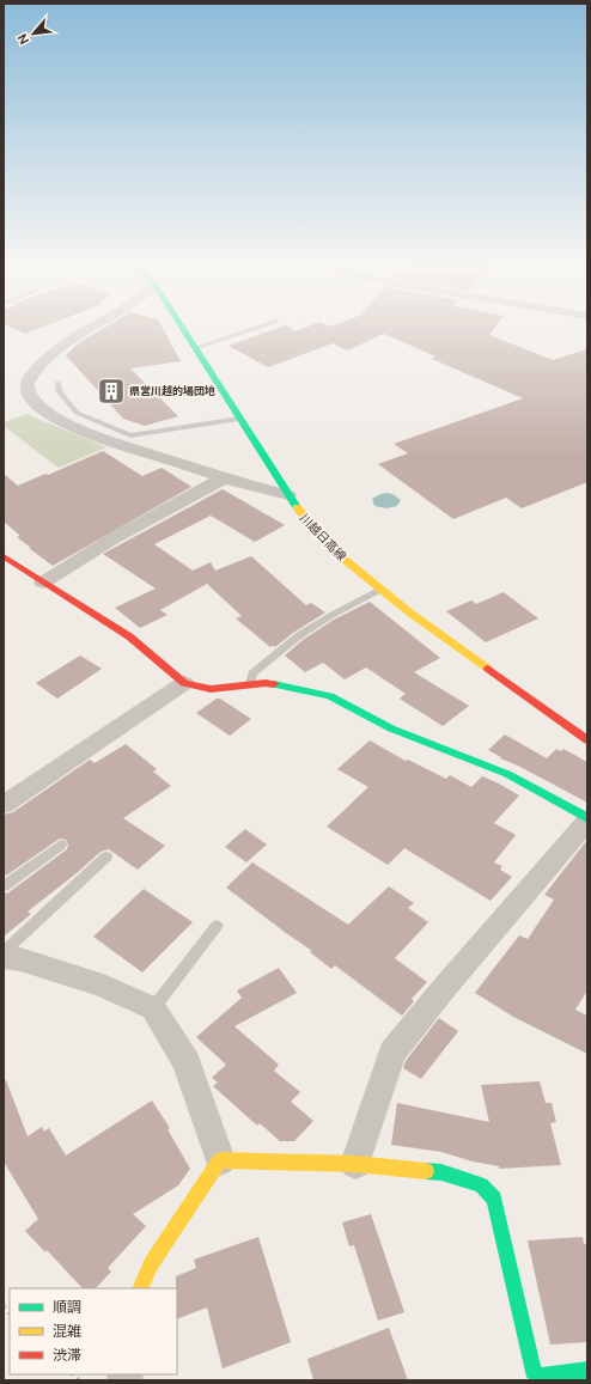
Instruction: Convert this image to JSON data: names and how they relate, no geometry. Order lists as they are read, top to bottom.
{
  "streets": {
    "main road": ["川越日高線"]
  },
  "places": {
    "building": ["県営川越的場団地"]
  },
  "legend": ["順調", "混雑", "渋滞"],
  "north": "bottom left"
}
